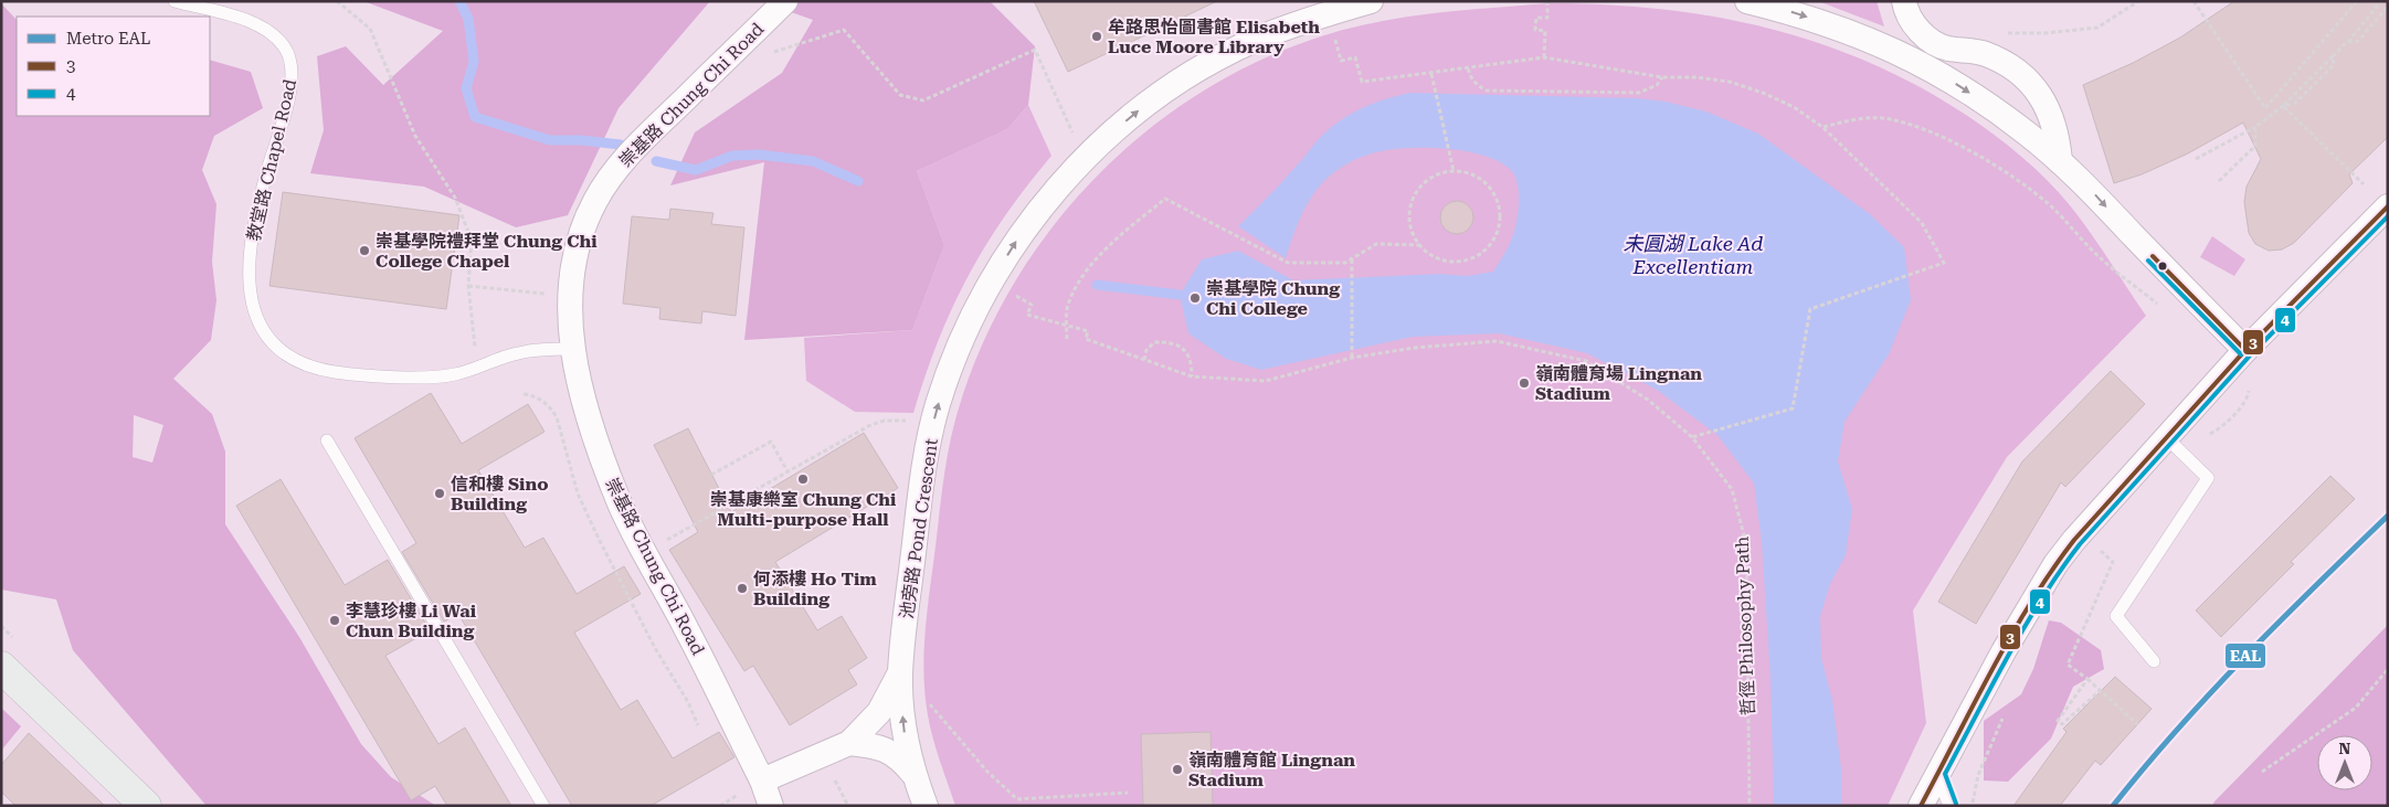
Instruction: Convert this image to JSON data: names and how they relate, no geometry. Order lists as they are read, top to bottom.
{
  "streets": {
    "street": ["崇基路 Chung Chi Road", "池旁路 Pond Crescent"],
    "lane": ["教堂路 Chapel Road"],
    "path": ["哲徑 Philosophy Path"]
  },
  "crossings": [
    ["崇基路 Chung Chi Road", "教堂路 Chapel Road"]
  ],
  "one_way": ["池旁路 Pond Crescent"],
  "water": ["未圓湖 Lake Ad Excellentiam"],
  "places": [
    "牟路思怡圖書館 Elisabeth Luce Moore Library",
    "崇基學院禮拜堂 Chung Chi College Chapel",
    "崇基學院 Chung Chi College",
    "嶺南體育場 Lingnan Stadium",
    "崇基康樂室 Chung Chi Multi-purpose Hall",
    "信和樓 Sino Building",
    "何添樓 Ho Tim Building",
    "李慧珍樓 Li Wai Chun Building",
    "嶺南體育館 Lingnan Stadium"
  ],
  "lines": ["transit line 3", "transit line 4", "metro line EAL"],
  "legend": ["Metro EAL", "3", "4"],
  "north": "top"
}
